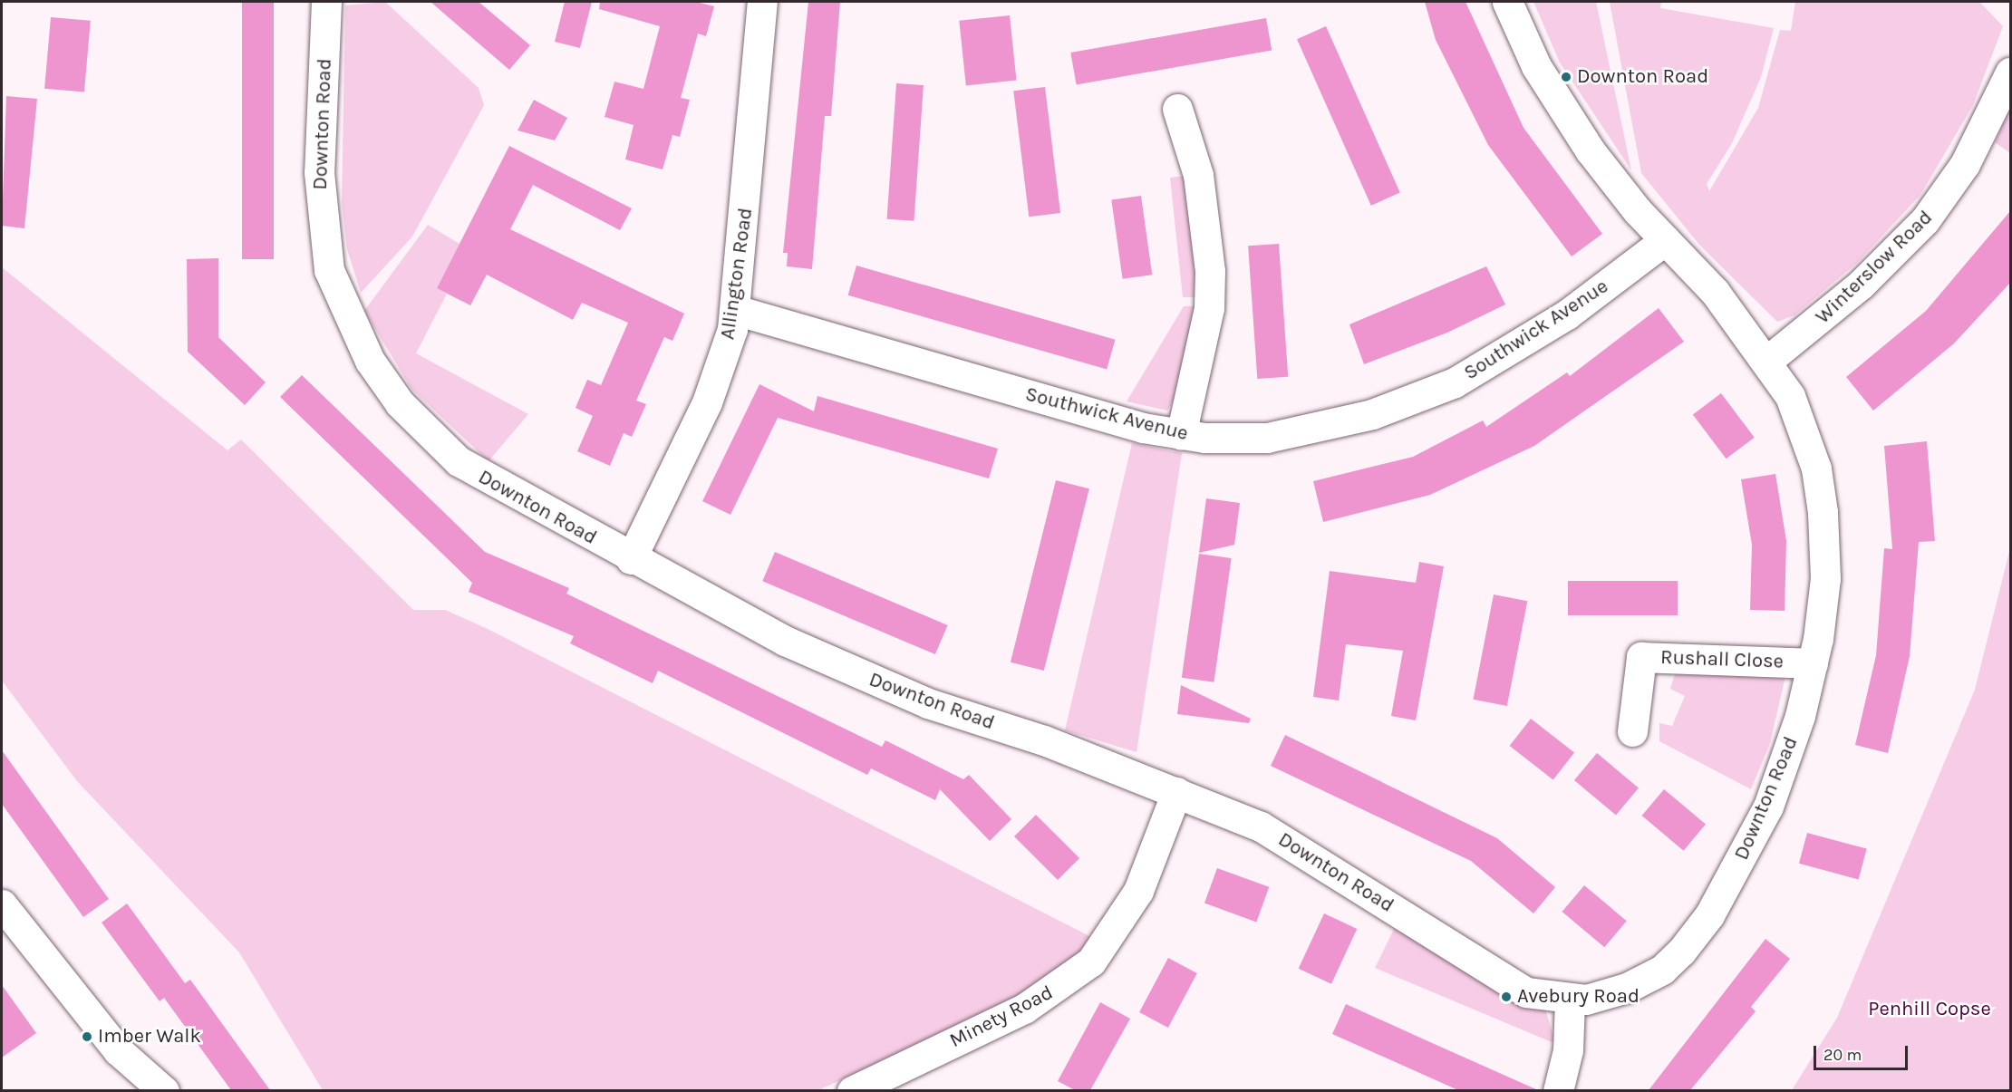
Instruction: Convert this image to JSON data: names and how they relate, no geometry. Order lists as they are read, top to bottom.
{
  "streets": {
    "street": [
      "Downton Road",
      "Winterslow Road",
      "Allington Road",
      "Southwick Avenue",
      "Rushall Close",
      "Minety Road"
    ]
  },
  "crossings": [
    ["Downton Road", "Winterslow Road"],
    ["Downton Road", "Allington Road"],
    ["Downton Road", "Southwick Avenue"],
    ["Downton Road", "Rushall Close"],
    ["Downton Road", "Minety Road"],
    ["Allington Road", "Southwick Avenue"]
  ],
  "parks": ["Penhill Copse"],
  "places": ["Downton Road", "Avebury Road", "Imber Walk"],
  "scale_bar": "20 m"
}
